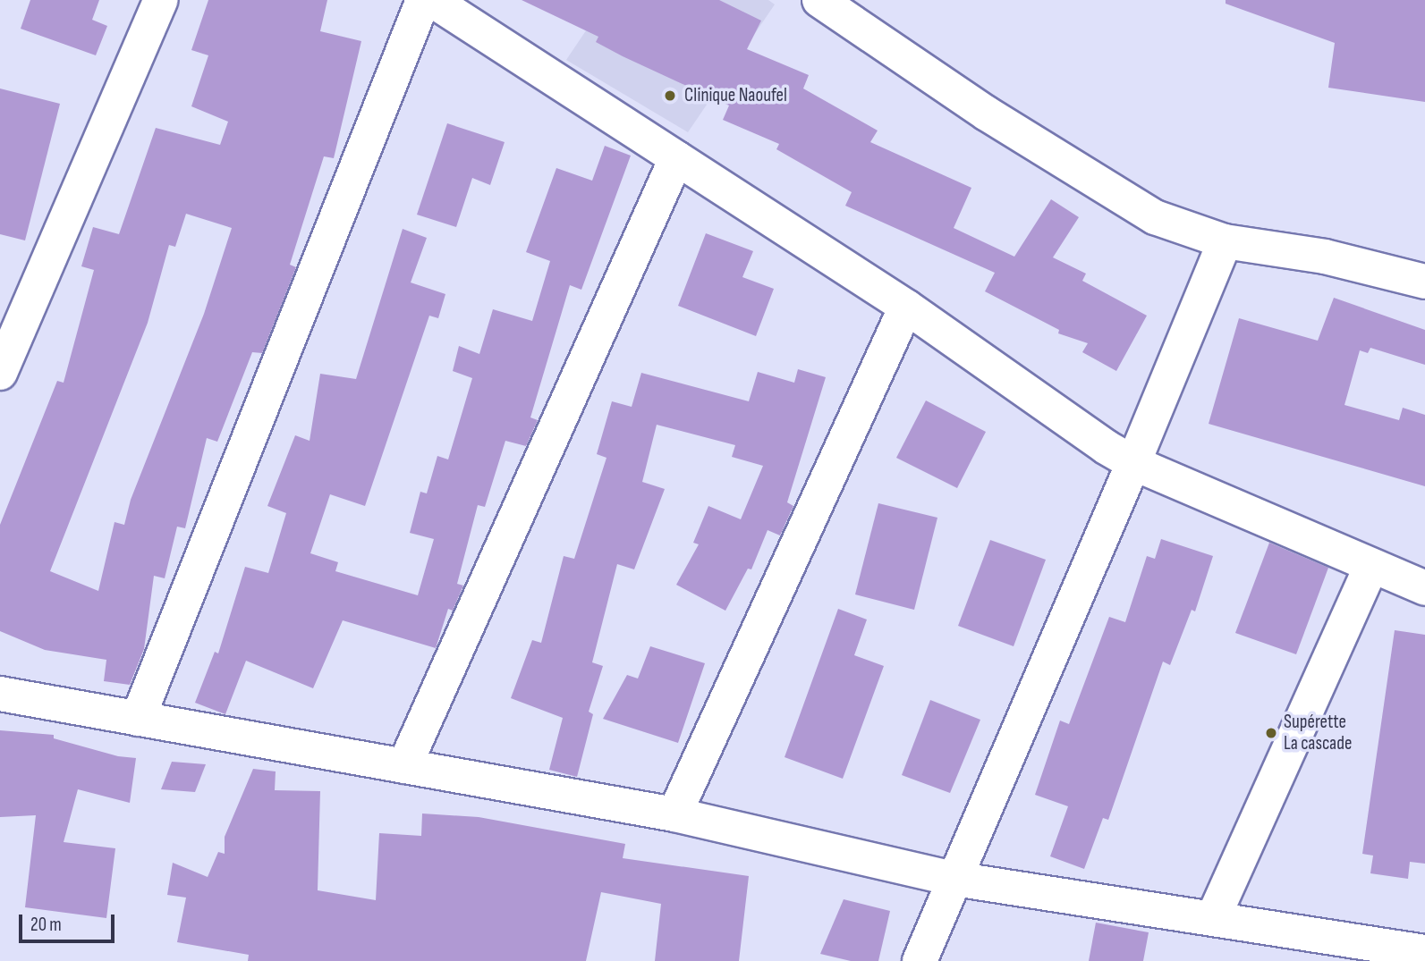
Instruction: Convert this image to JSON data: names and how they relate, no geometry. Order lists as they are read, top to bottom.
{
  "places": ["Clinique Naoufel", "Supérette La cascade"],
  "scale_bar": "20 m"
}
